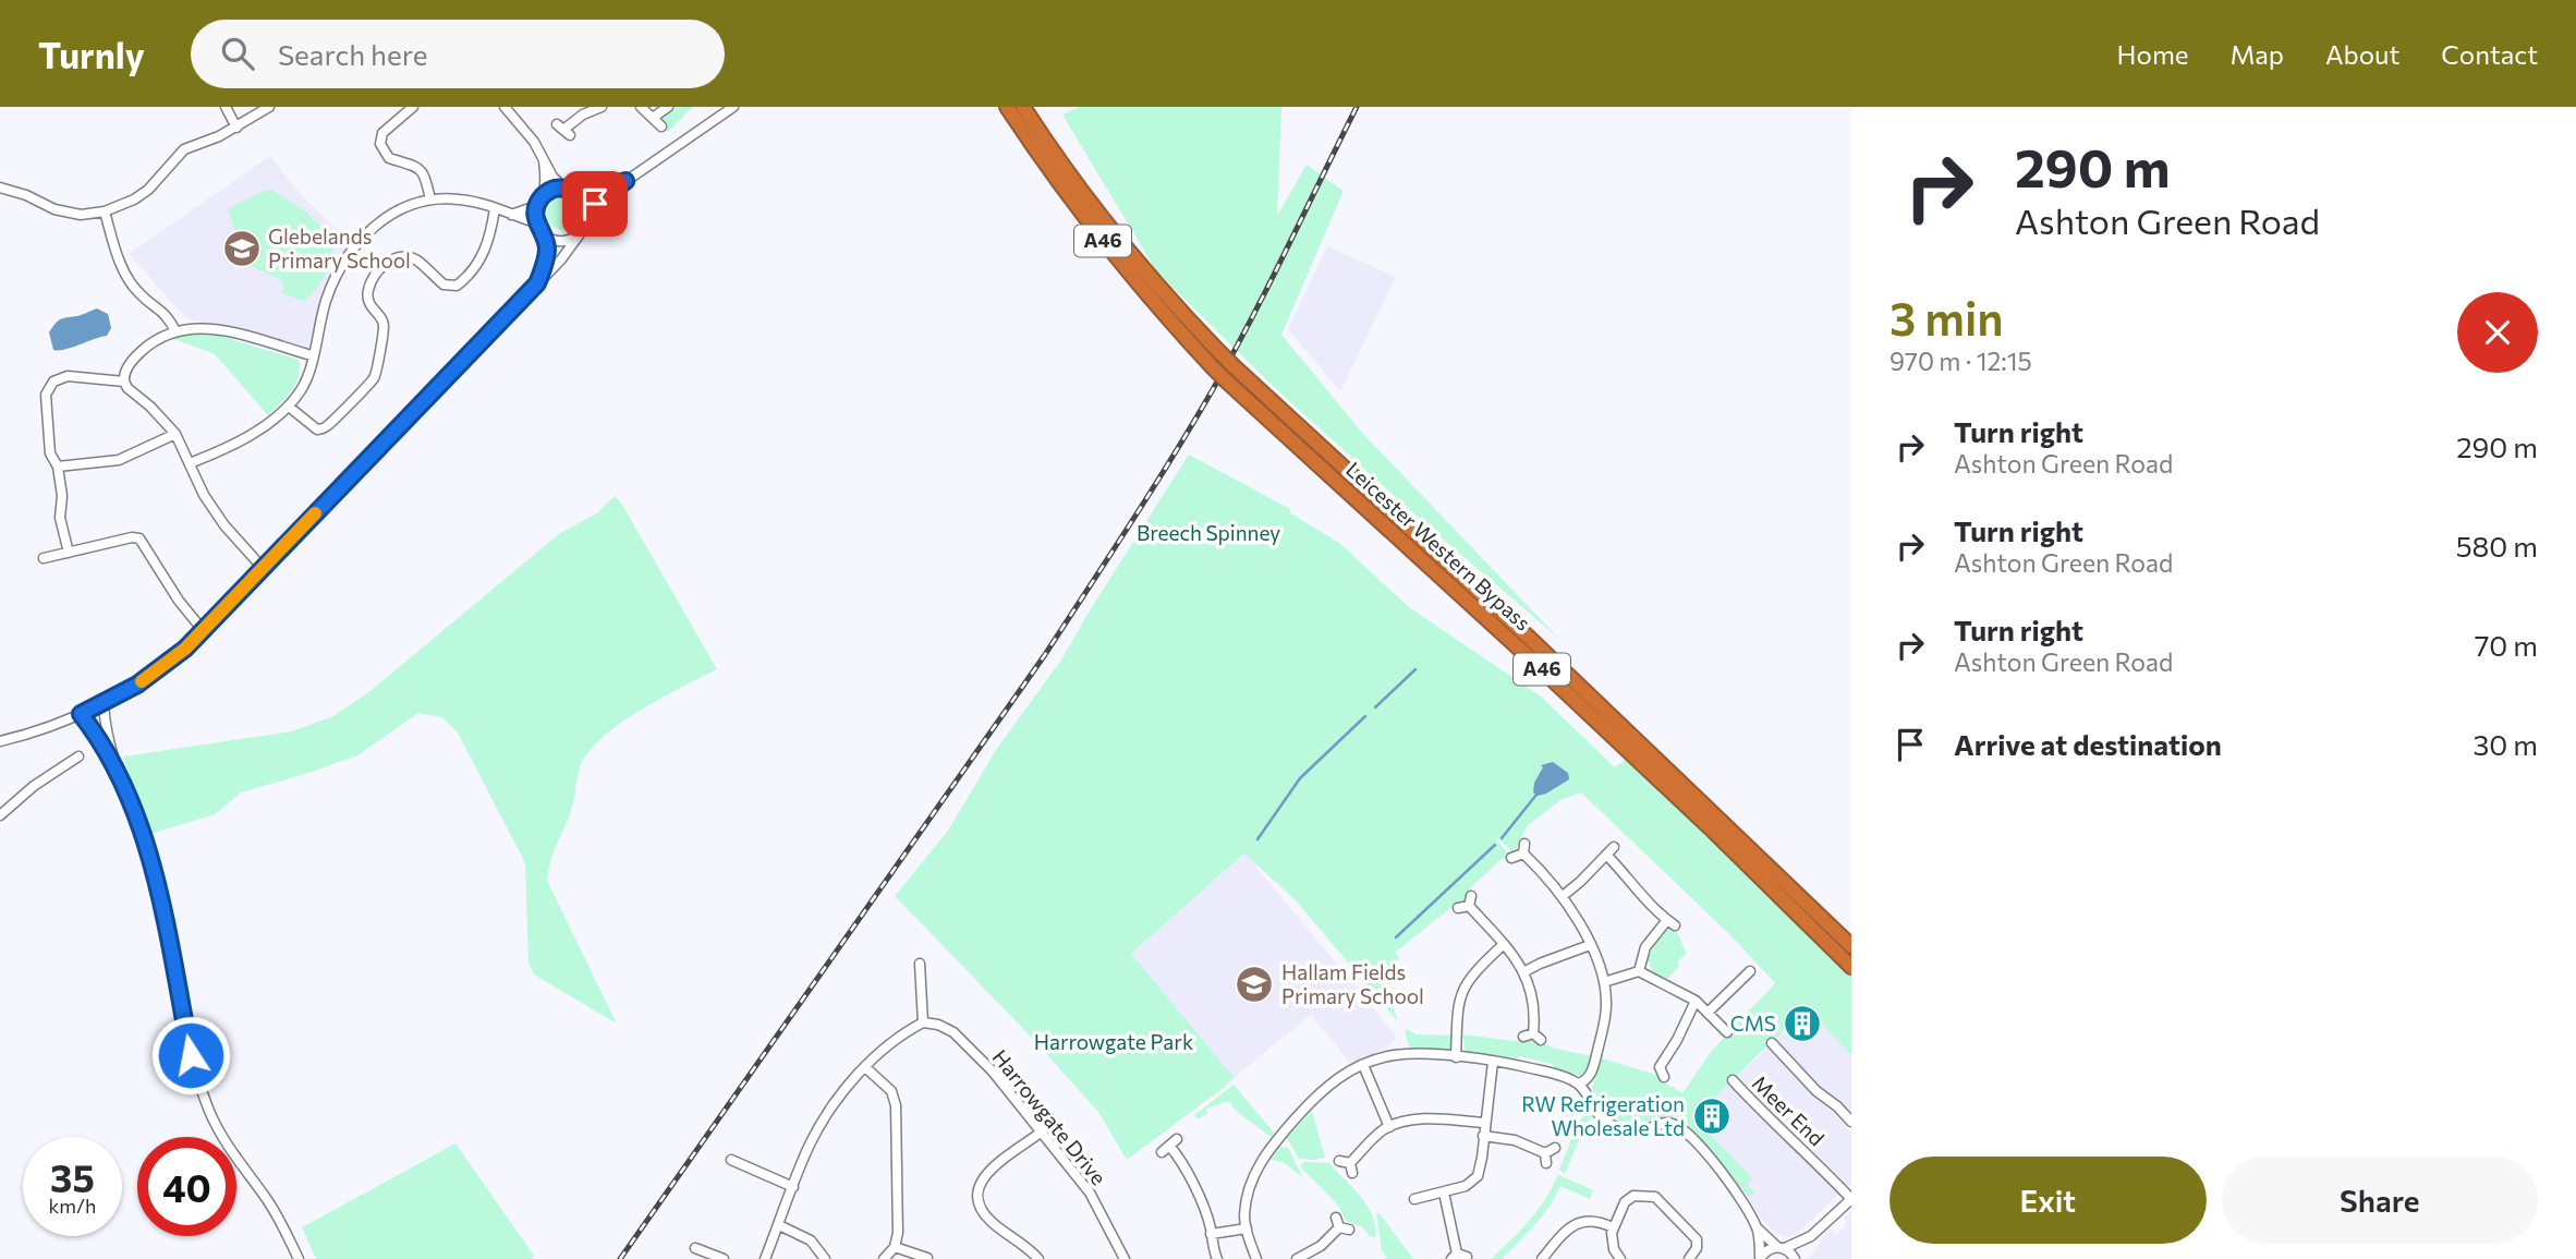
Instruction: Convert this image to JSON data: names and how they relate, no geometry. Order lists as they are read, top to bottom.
{
  "streets": {
    "highway": ["A46", "Leicester Western Bypass"],
    "street": ["Meer End", "Harrowgate Drive"]
  },
  "parks": ["Breech Spinney", "Harrowgate Park"],
  "places": {
    "school or university": ["Glebelands Primary School", "Hallam Fields Primary School"],
    "building": ["CMS", "RW Refrigeration Wholesale Ltd"]
  },
  "page": {
    "header": "Turnly",
    "search": "Search here",
    "nav": [
      "Home",
      "Map",
      "About",
      "Contact"
    ],
    "turn": ["290 m", "Ashton Green Road"],
    "heading": ["3 min", "970 m · 12:15"],
    "list": [
      {
        "name": "Turn right",
        "note": "Ashton Green Road",
        "value": "290 m"
      },
      {
        "name": "Turn right",
        "note": "Ashton Green Road",
        "value": "580 m"
      },
      {
        "name": "Turn right",
        "note": "Ashton Green Road",
        "value": "70 m"
      },
      {
        "name": "Arrive at destination",
        "value": "30 m"
      }
    ],
    "speed": "35 km/h",
    "limit": "40",
    "buttons": ["Exit", "Share"]
  }
}
